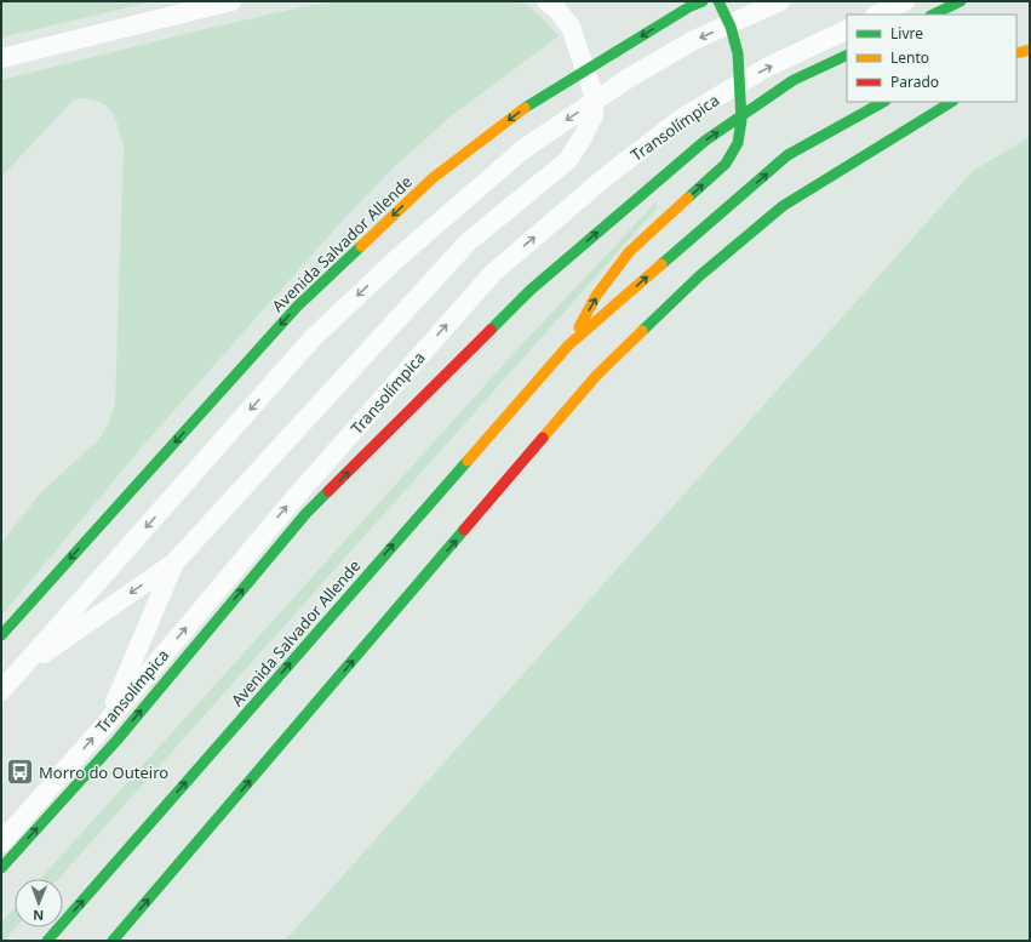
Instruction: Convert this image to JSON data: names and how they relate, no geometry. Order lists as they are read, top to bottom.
{
  "streets": {
    "main road": ["Avenida Salvador Allende"],
    "lane": ["Transolímpica"]
  },
  "places": {
    "bus stop": ["Morro do Outeiro"]
  },
  "legend": ["Livre", "Lento", "Parado"],
  "north": "bottom"
}
